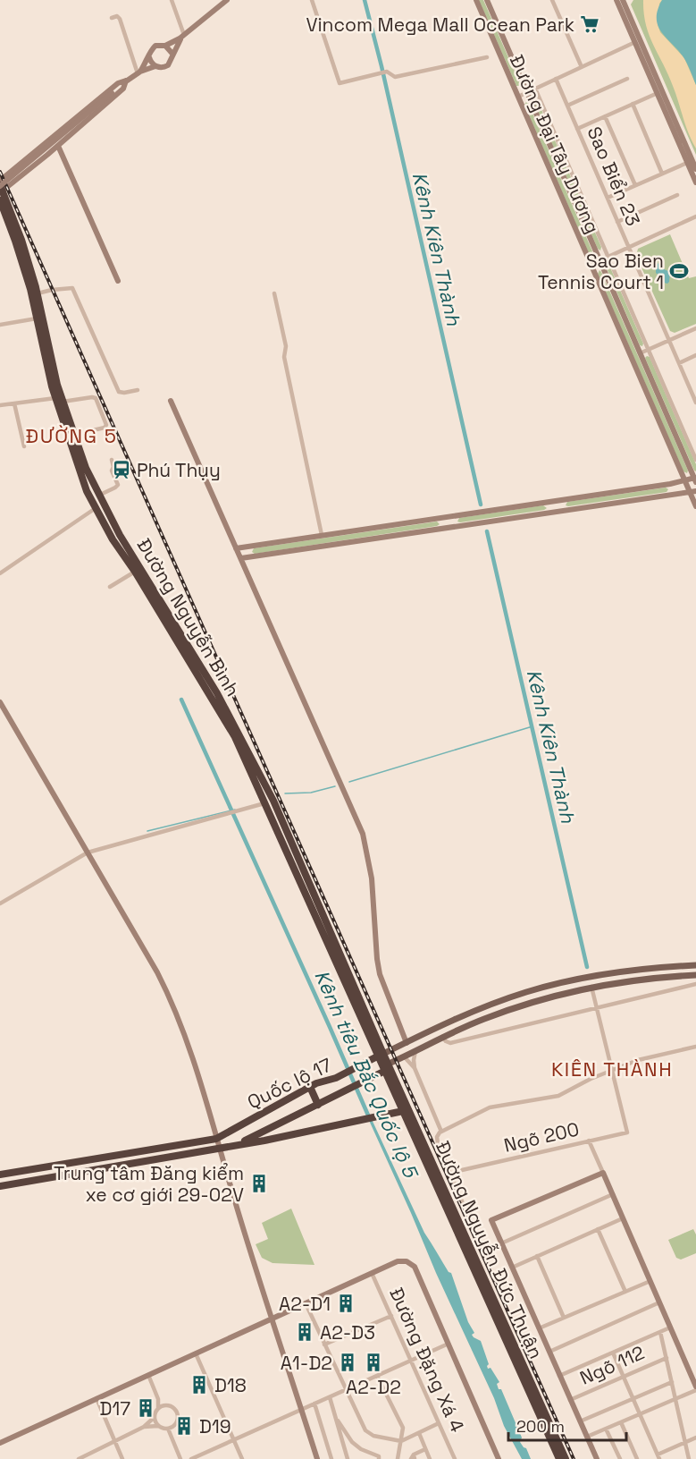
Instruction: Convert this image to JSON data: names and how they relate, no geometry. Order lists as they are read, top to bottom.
{
  "streets": {
    "highway": ["Đường Nguyễn Bình", "Quốc lộ 17", "Đường Nguyễn Đức Thuận"],
    "street": [
      "Đường Đại Tây Dương",
      "Sao Biển 23",
      "Ngõ 200",
      "Đường Đặng Xá 4",
      "Ngõ 112"
    ]
  },
  "crossings": [
    ["Đường Nguyễn Bình", "Quốc lộ 17"],
    ["Đường Nguyễn Bình", "Đường Nguyễn Đức Thuận"],
    ["Quốc lộ 17", "Đường Nguyễn Đức Thuận"]
  ],
  "districts": ["ĐƯỜNG 5", "KIÊN THÀNH"],
  "water": ["Kênh Kiên Thành", "Kênh tiêu Bắc Quốc lộ 5"],
  "places": {
    "supermarket": ["Vincom Mega Mall Ocean Park"],
    "sports": ["Sao Bien Tennis Court 1"],
    "station": ["Phú Thụy"],
    "building": [
      "Trung tâm Đăng kiểm xe cơ giới 29-02V",
      "A2-D1",
      "A2-D3",
      "A1-D2",
      "A2-D2",
      "D18",
      "D17",
      "D19"
    ]
  },
  "scale_bar": "200 m"
}
